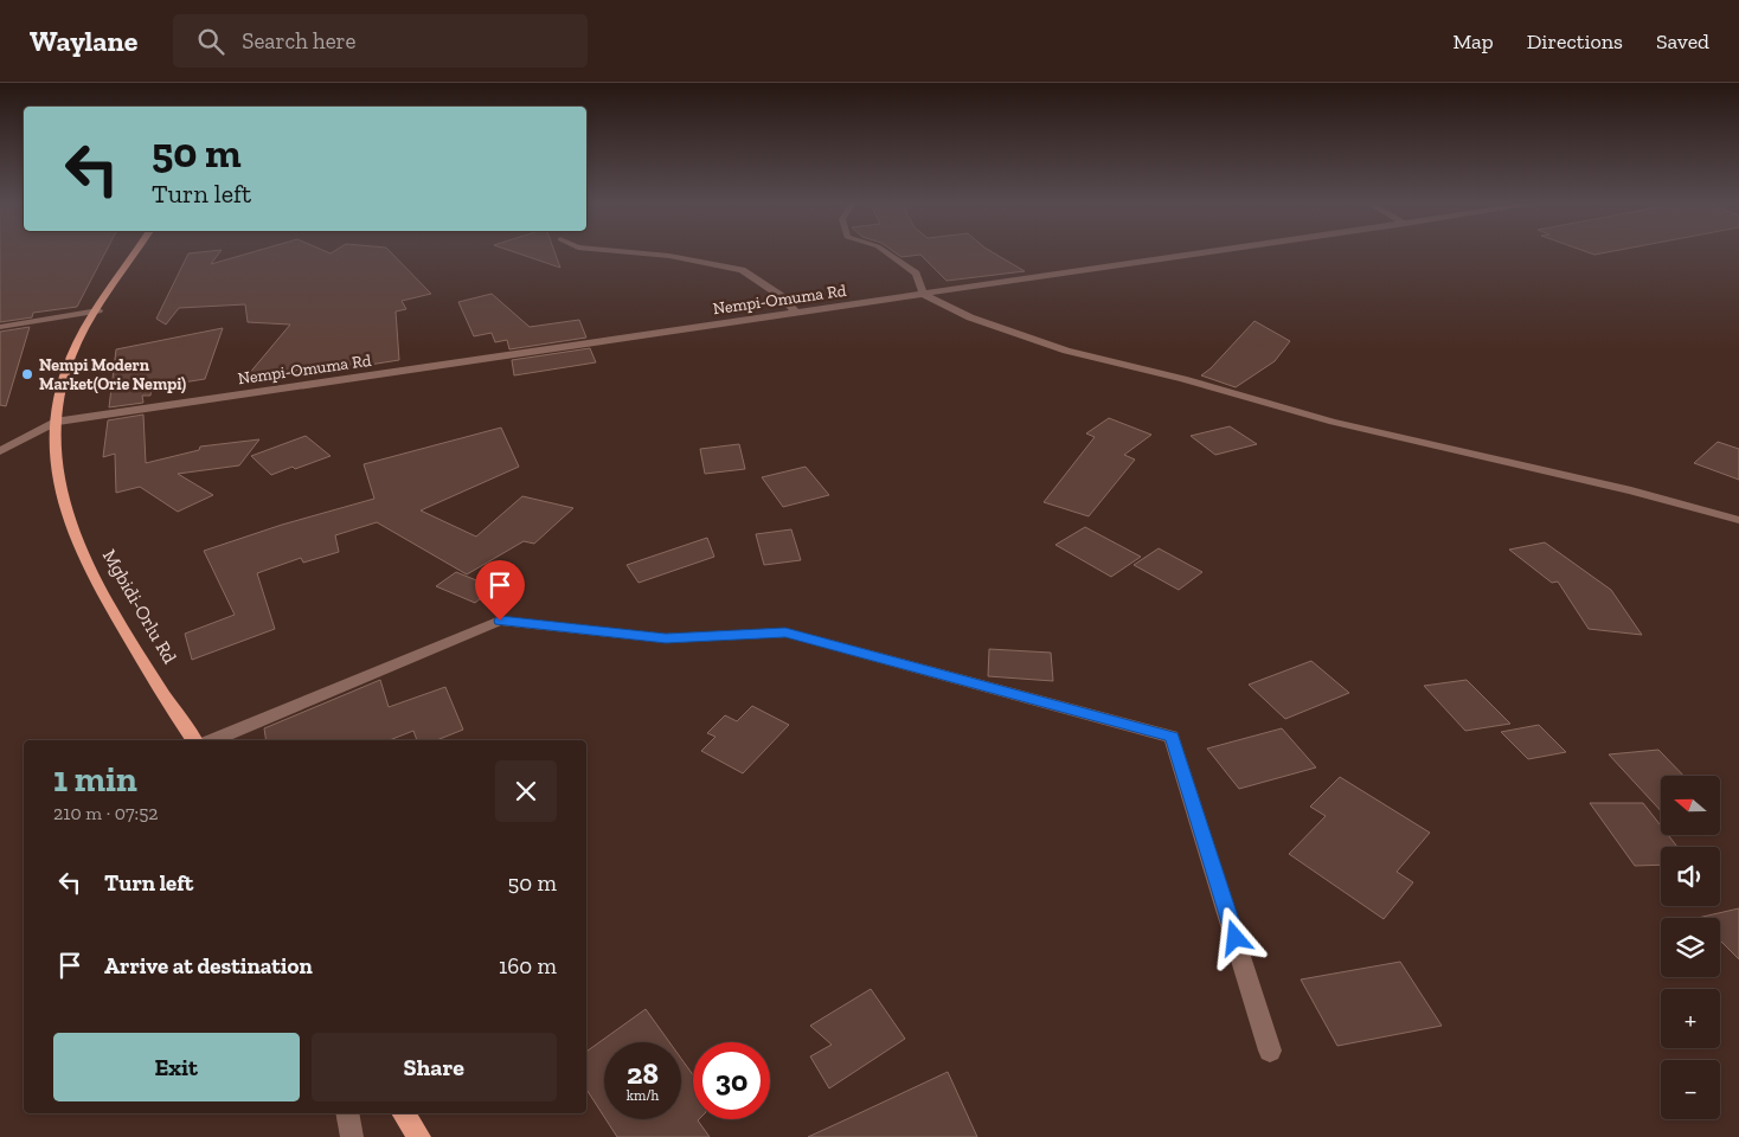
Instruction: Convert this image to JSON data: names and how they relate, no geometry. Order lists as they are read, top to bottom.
{
  "streets": {
    "main road": ["Mgbidi-Orlu Rd"],
    "street": ["Nempi-Omuma Rd"]
  },
  "crossings": [
    ["Nempi-Omuma Rd", "Mgbidi-Orlu Rd"]
  ],
  "places": ["Nempi Modern Market(Orie Nempi)"],
  "north": "left",
  "page": {
    "header": "Waylane",
    "search": "Search here",
    "nav": ["Map", "Directions", "Saved"],
    "turn": ["50 m", "Turn left"],
    "heading": ["1 min", "210 m · 07:52"],
    "map_buttons": ["+", "−"],
    "list": [
      {
        "name": "Turn left",
        "value": "50 m"
      },
      {
        "name": "Arrive at destination",
        "value": "160 m"
      }
    ],
    "buttons": ["Exit", "Share"],
    "speed": "28 km/h",
    "limit": "30"
  }
}
